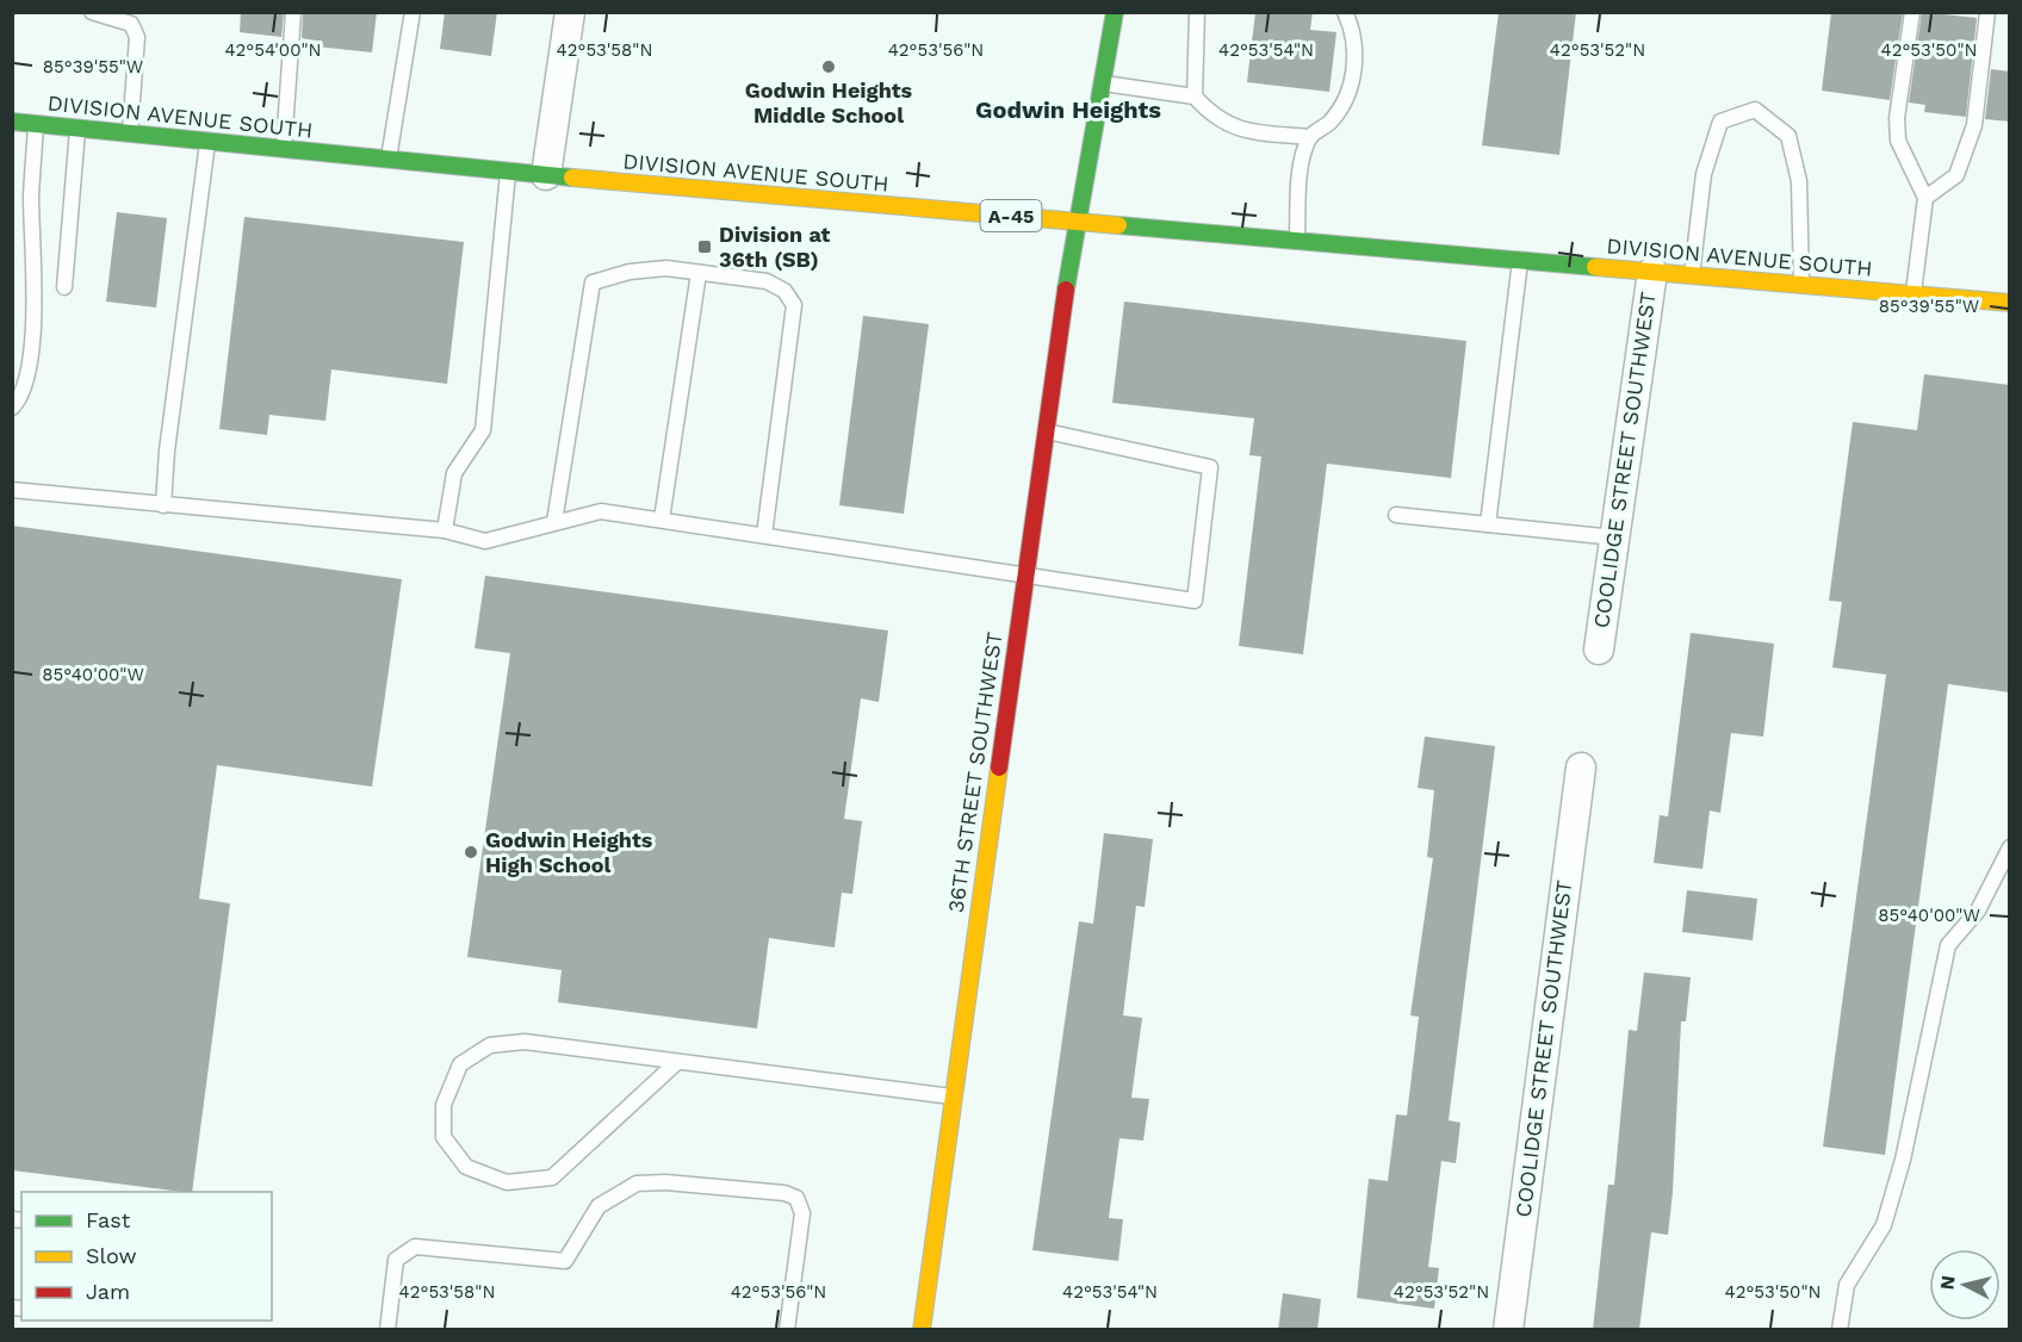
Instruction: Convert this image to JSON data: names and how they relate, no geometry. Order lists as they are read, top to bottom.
{
  "streets": {
    "main road": ["DIVISION AVENUE SOUTH", "A-45", "36TH STREET SOUTHWEST"],
    "street": ["COOLIDGE STREET SOUTHWEST"]
  },
  "crossings": [
    ["DIVISION AVENUE SOUTH", "COOLIDGE STREET SOUTHWEST"],
    ["DIVISION AVENUE SOUTH", "36TH STREET SOUTHWEST"]
  ],
  "districts": ["Godwin Heights"],
  "places": {
    "other": ["Godwin Heights Middle School", "Godwin Heights High School"],
    "transit": ["Division at 36th (SB)"]
  },
  "legend": ["Fast", "Slow", "Jam"],
  "north": "left",
  "coordinates": [
    "42°54'00\"N",
    "42°53'58\"N",
    "42°53'56\"N",
    "42°53'54\"N",
    "42°53'52\"N",
    "42°53'50\"N",
    "85°39'55\"W",
    "85°40'00\"W"
  ]
}
